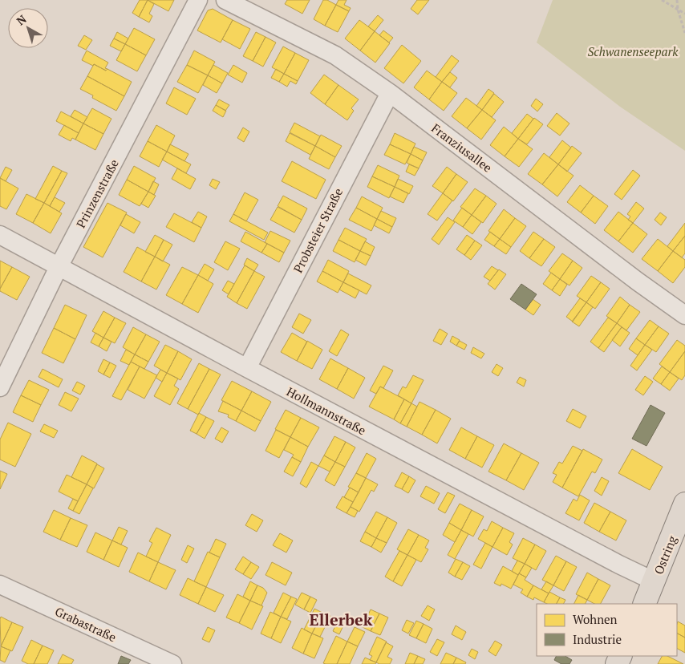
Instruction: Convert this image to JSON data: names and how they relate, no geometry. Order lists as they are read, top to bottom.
{
  "streets": {
    "main road": ["Ostring"],
    "street": [
      "Franziusallee",
      "Prinzenstraße",
      "Probsteier Straße",
      "Hollmannstraße",
      "Grabastraße"
    ]
  },
  "crossings": [
    ["Franziusallee", "Probsteier Straße"],
    ["Prinzenstraße", "Hollmannstraße"],
    ["Probsteier Straße", "Hollmannstraße"],
    ["Hollmannstraße", "Ostring"]
  ],
  "districts": ["Ellerbek"],
  "parks": ["Schwanenseepark"],
  "legend": ["Wohnen", "Industrie"],
  "north": "top left"
}
